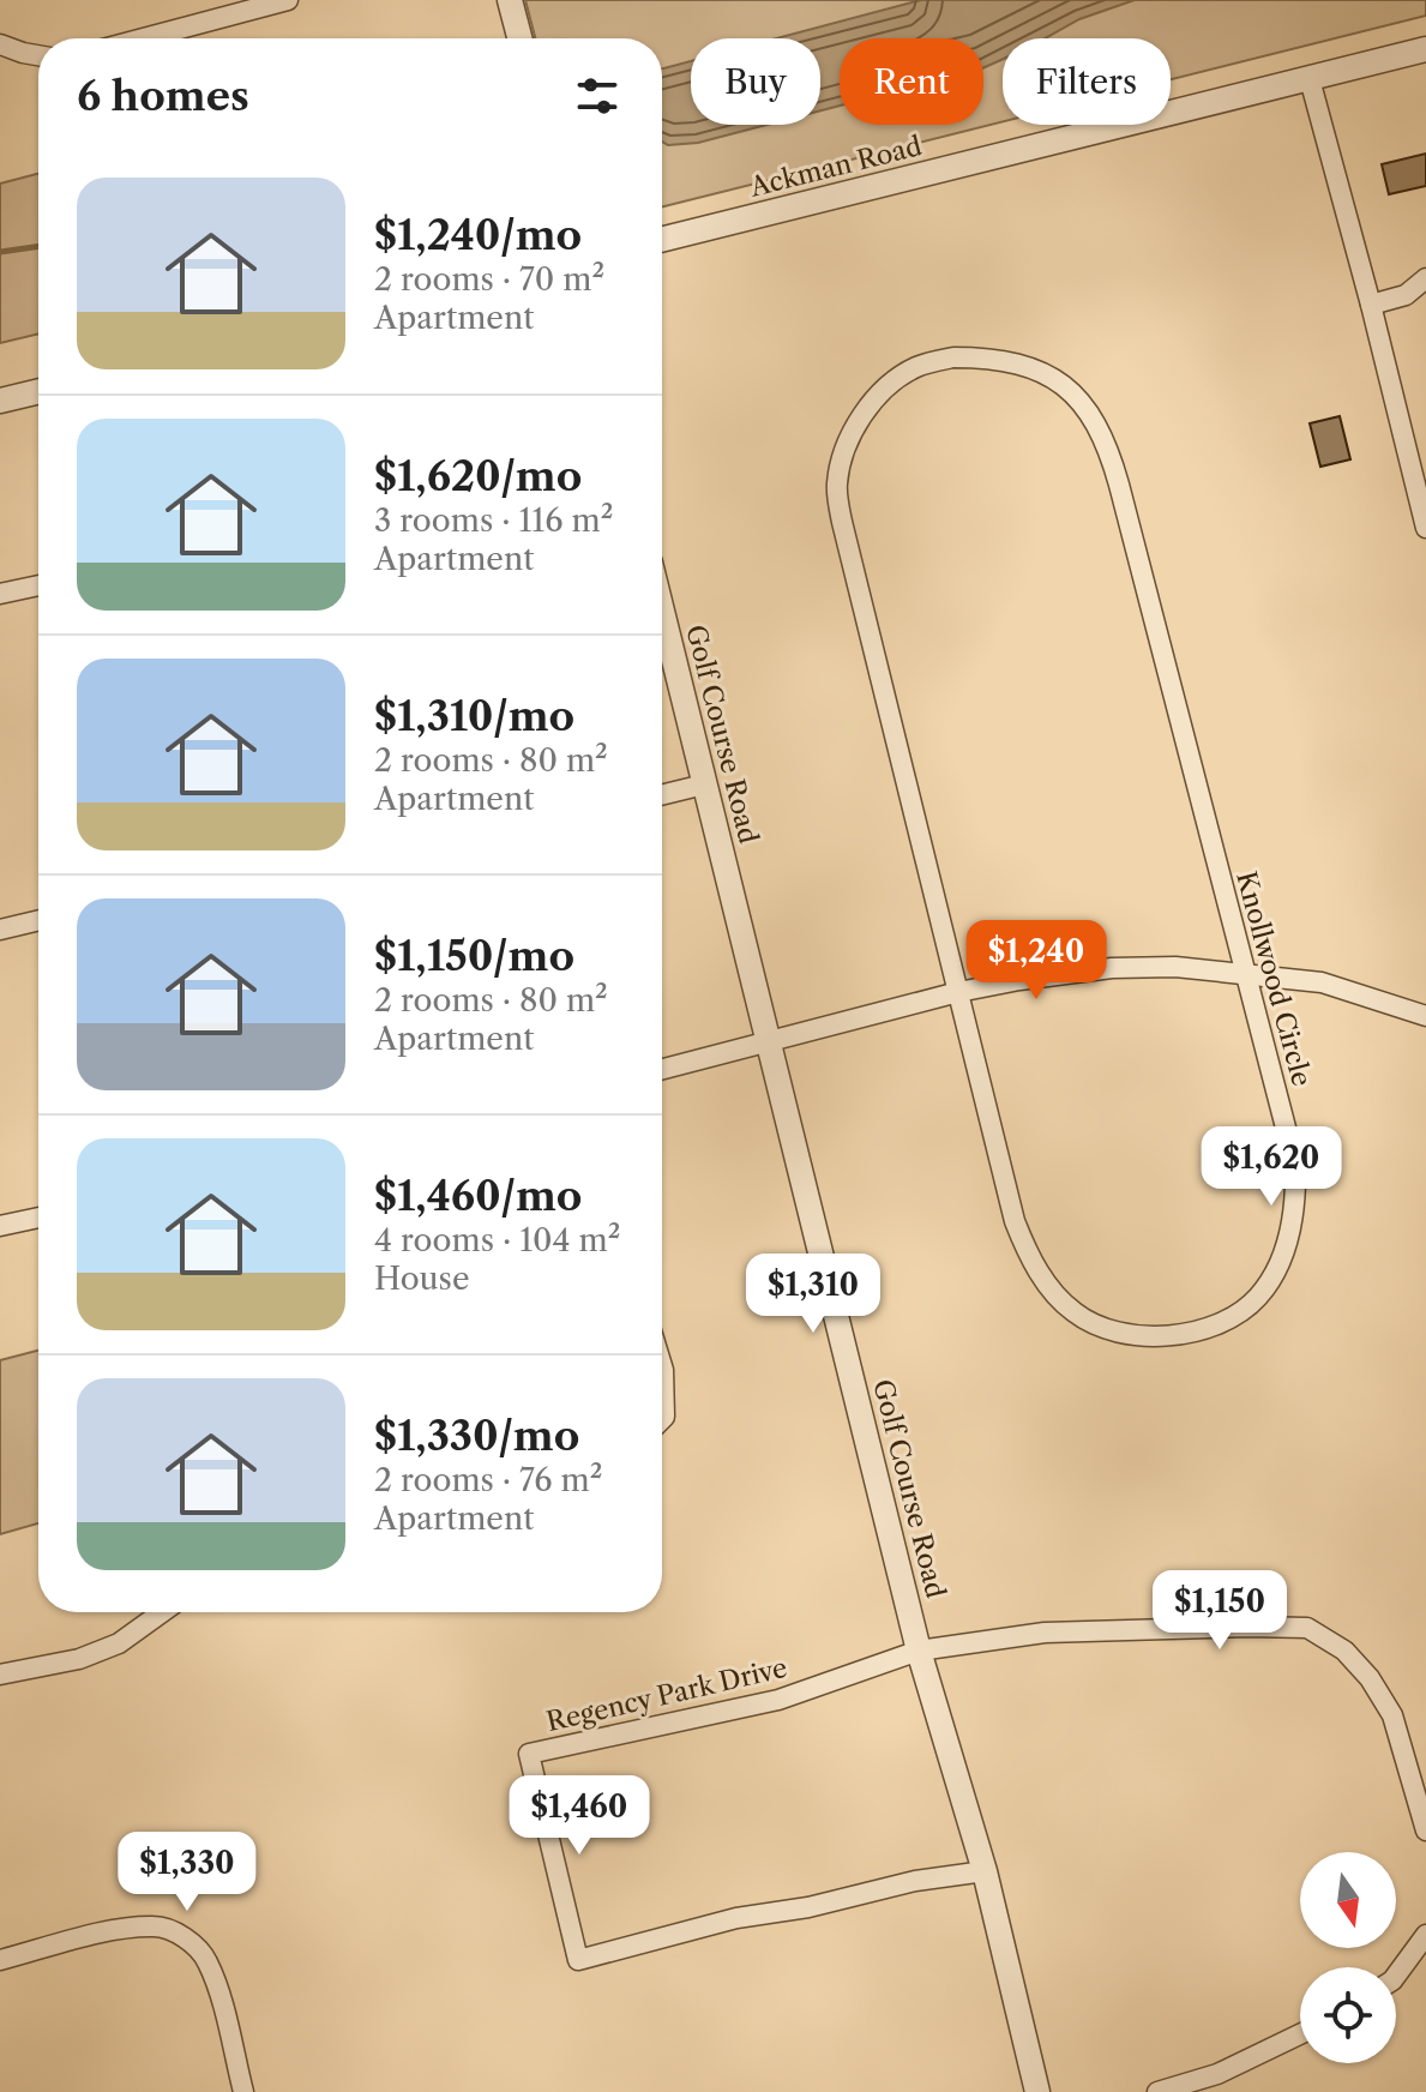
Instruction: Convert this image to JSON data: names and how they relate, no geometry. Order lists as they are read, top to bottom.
{
  "streets": {
    "street": [
      "Ackman Road",
      "Golf Course Road",
      "Knollwood Circle",
      "Regency Park Drive"
    ]
  },
  "crossings": [
    ["Golf Course Road", "Regency Park Drive"]
  ],
  "north": "bottom",
  "page": {
    "chip": ["Buy", "Rent", "Filters"],
    "heading": "6 homes",
    "list": [
      {
        "name": "$1,240/mo",
        "note": "2 rooms · 70 m² · Apartment"
      },
      {
        "name": "$1,620/mo",
        "note": "3 rooms · 116 m² · Apartment"
      },
      {
        "name": "$1,310/mo",
        "note": "2 rooms · 80 m² · Apartment"
      },
      {
        "name": "$1,150/mo",
        "note": "2 rooms · 80 m² · Apartment"
      },
      {
        "name": "$1,460/mo",
        "note": "4 rooms · 104 m² · House"
      },
      {
        "name": "$1,330/mo",
        "note": "2 rooms · 76 m² · Apartment"
      }
    ],
    "price": [
      "$1,240",
      "$1,620",
      "$1,310",
      "$1,150",
      "$1,460",
      "$1,330"
    ]
  }
}
